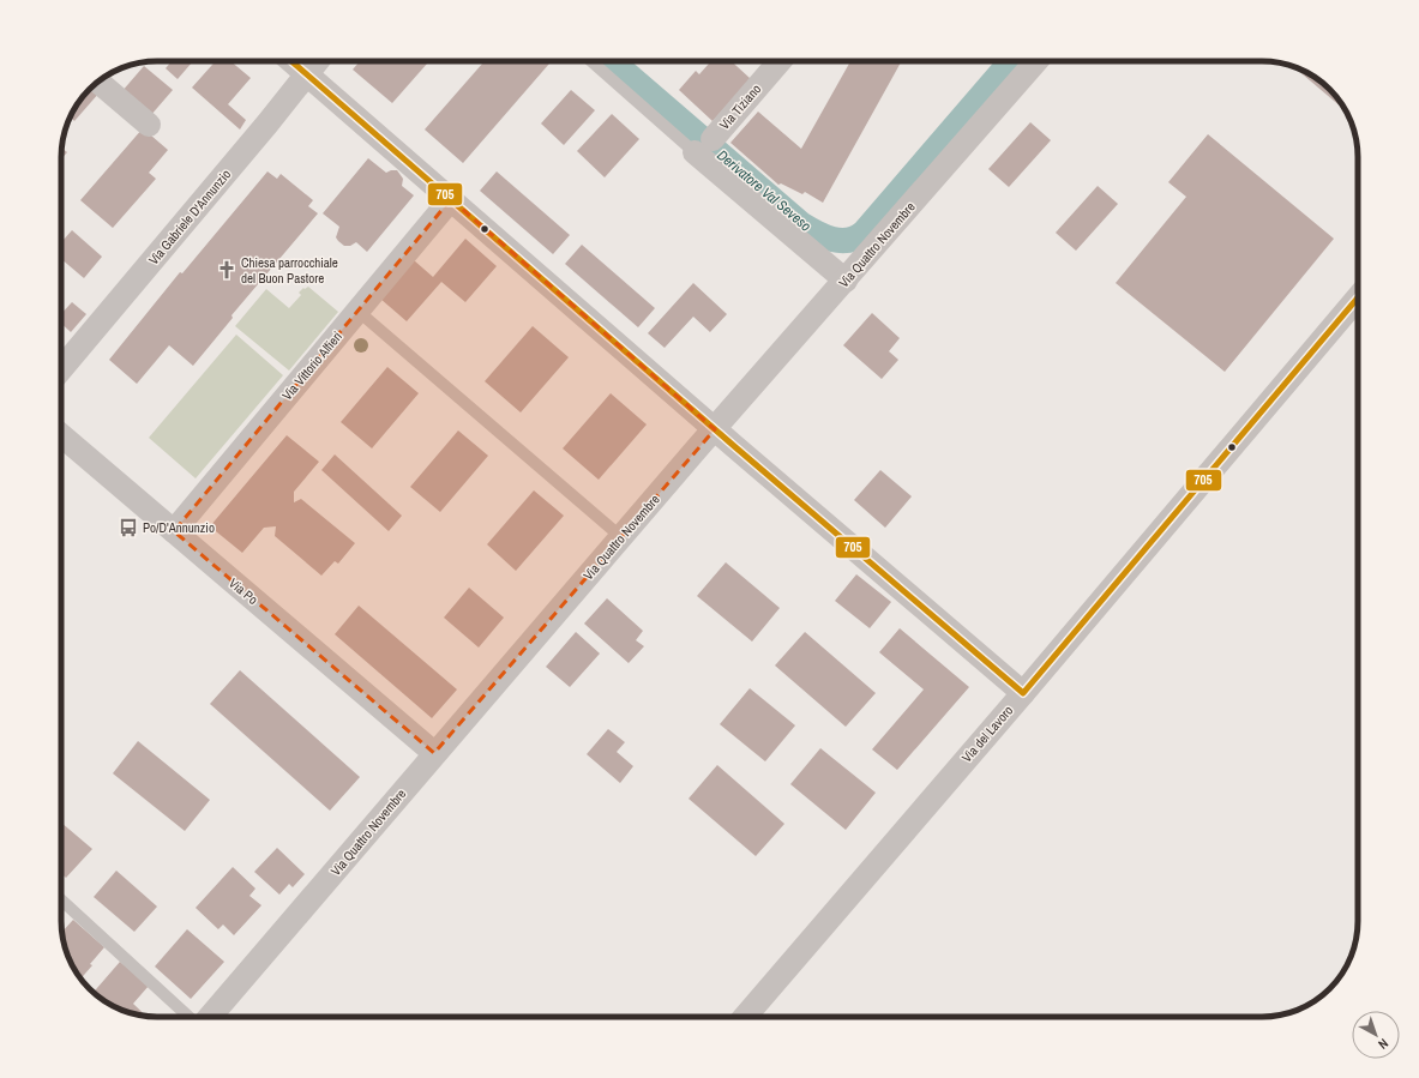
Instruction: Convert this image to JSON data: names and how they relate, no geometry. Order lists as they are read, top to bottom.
{
  "streets": {
    "street": [
      "Via Tiziano",
      "Via Gabriele D'Annunzio",
      "Via Quattro Novembre",
      "Via Vittorio Alfieri",
      "Via Po",
      "Via del Lavoro"
    ]
  },
  "crossings": [
    ["Via Quattro Novembre", "Via Po"],
    ["Via Vittorio Alfieri", "Via Po"]
  ],
  "water": ["Derivatore Val Seveso"],
  "places": {
    "church": ["Chiesa parrocchiale del Buon Pastore"],
    "bus stop": ["Po/D'Annunzio"]
  },
  "lines": ["transit line 705"],
  "north": "bottom right"
}
